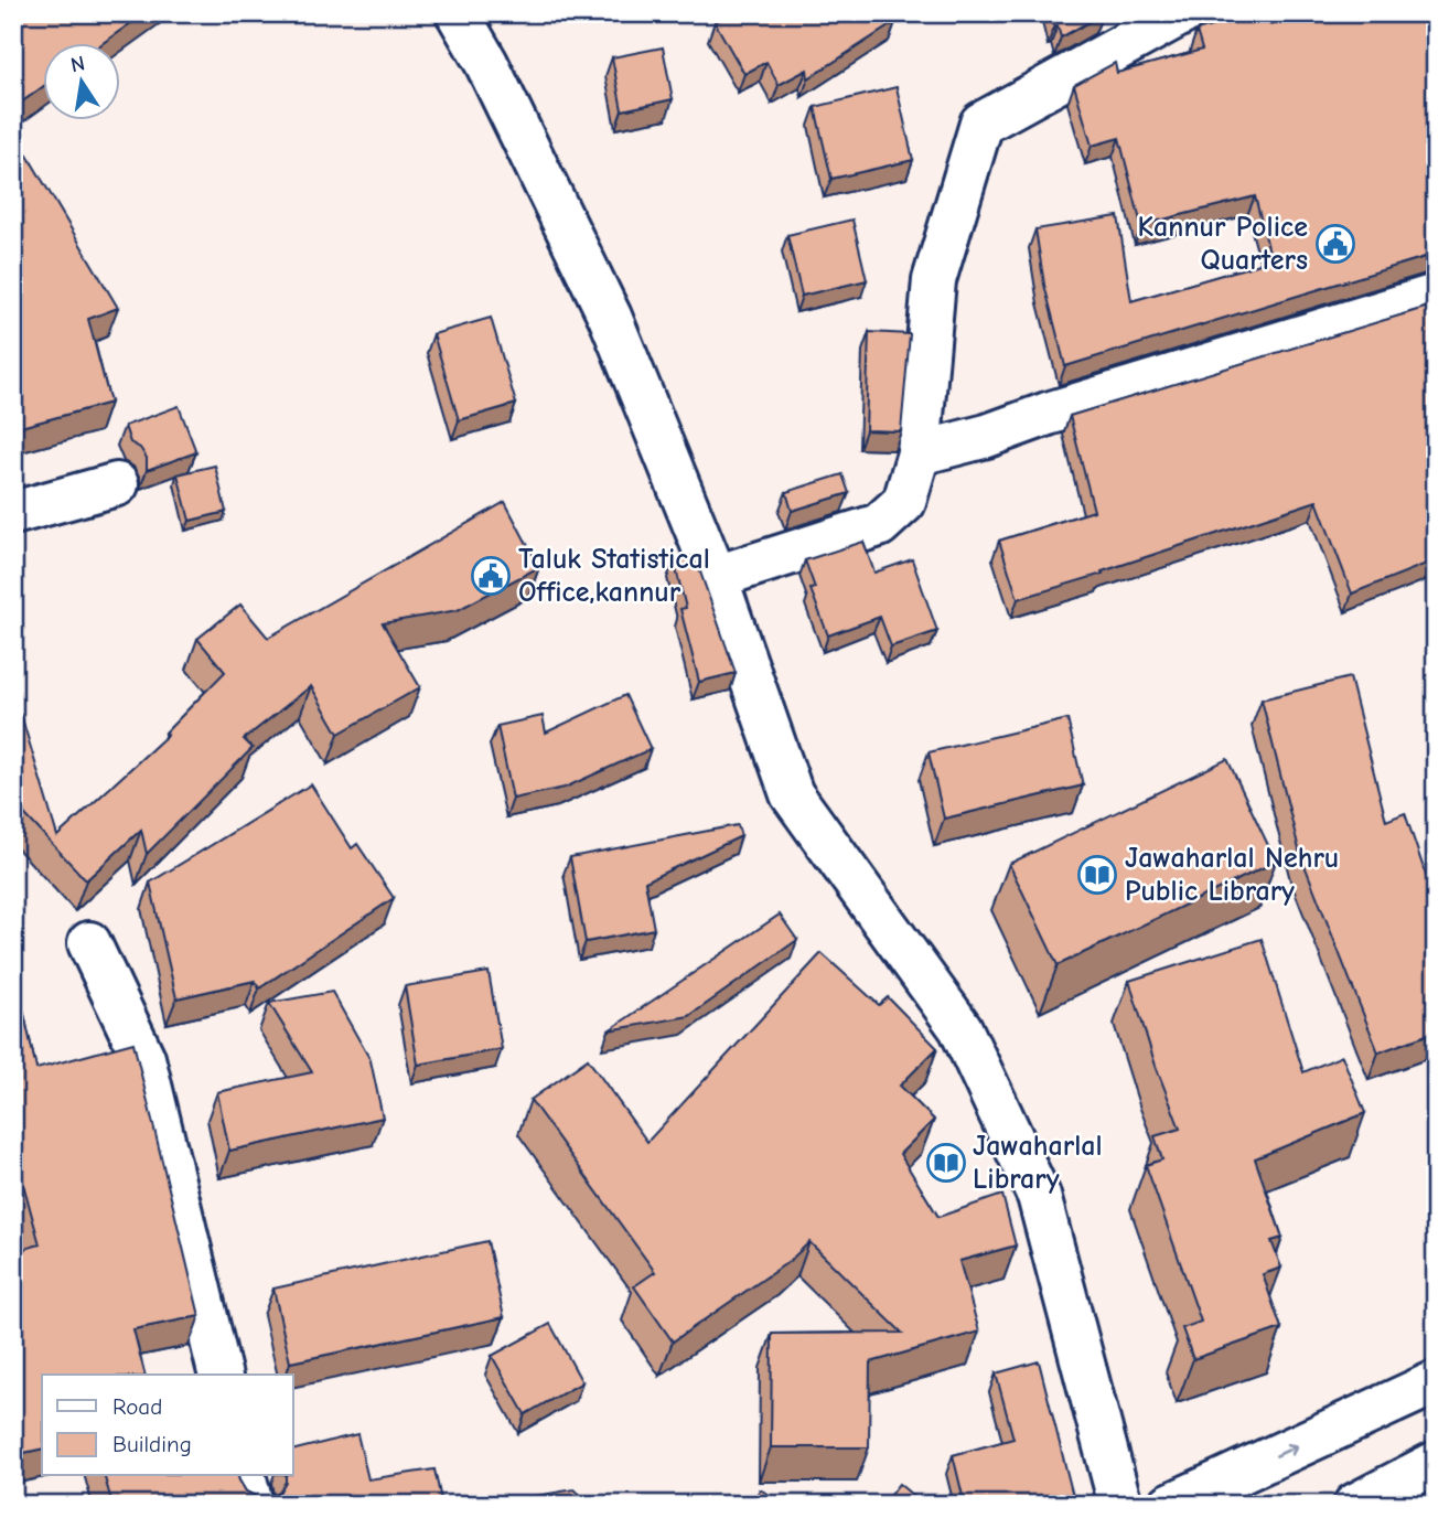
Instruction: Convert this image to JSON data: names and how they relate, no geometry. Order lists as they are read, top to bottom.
{
  "places": {
    "public building": ["Kannur Police Quarters", "Taluk Statistical Office,kannur"],
    "library": ["Jawaharlal Nehru Public Library", "Jawaharlal Library"]
  },
  "legend": ["Road", "Building"],
  "north": "top"
}
